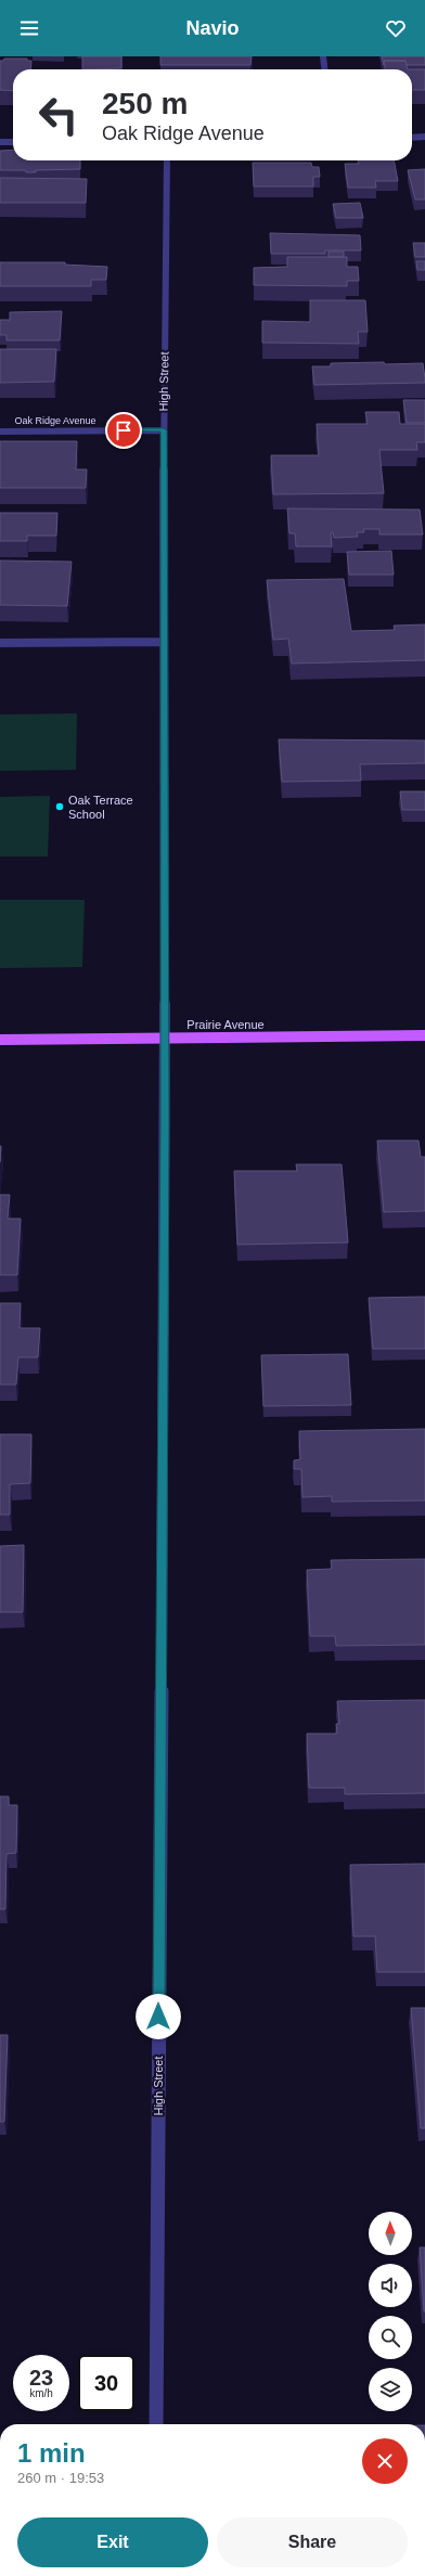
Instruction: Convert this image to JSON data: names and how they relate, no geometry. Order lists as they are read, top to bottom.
{
  "streets": {
    "main road": ["Prairie Avenue"],
    "street": ["High Street", "Oak Ridge Avenue"]
  },
  "crossings": [
    ["High Street", "Oak Ridge Avenue"],
    ["High Street", "Prairie Avenue"]
  ],
  "places": ["Oak Terrace School"],
  "north": "top",
  "page": {
    "header": "Navio",
    "turn": ["250 m", "Oak Ridge Avenue"],
    "speed": "23 km/h",
    "limit": "30",
    "heading": ["1 min", "260 m · 19:53"],
    "buttons": ["Exit", "Share"]
  }
}
